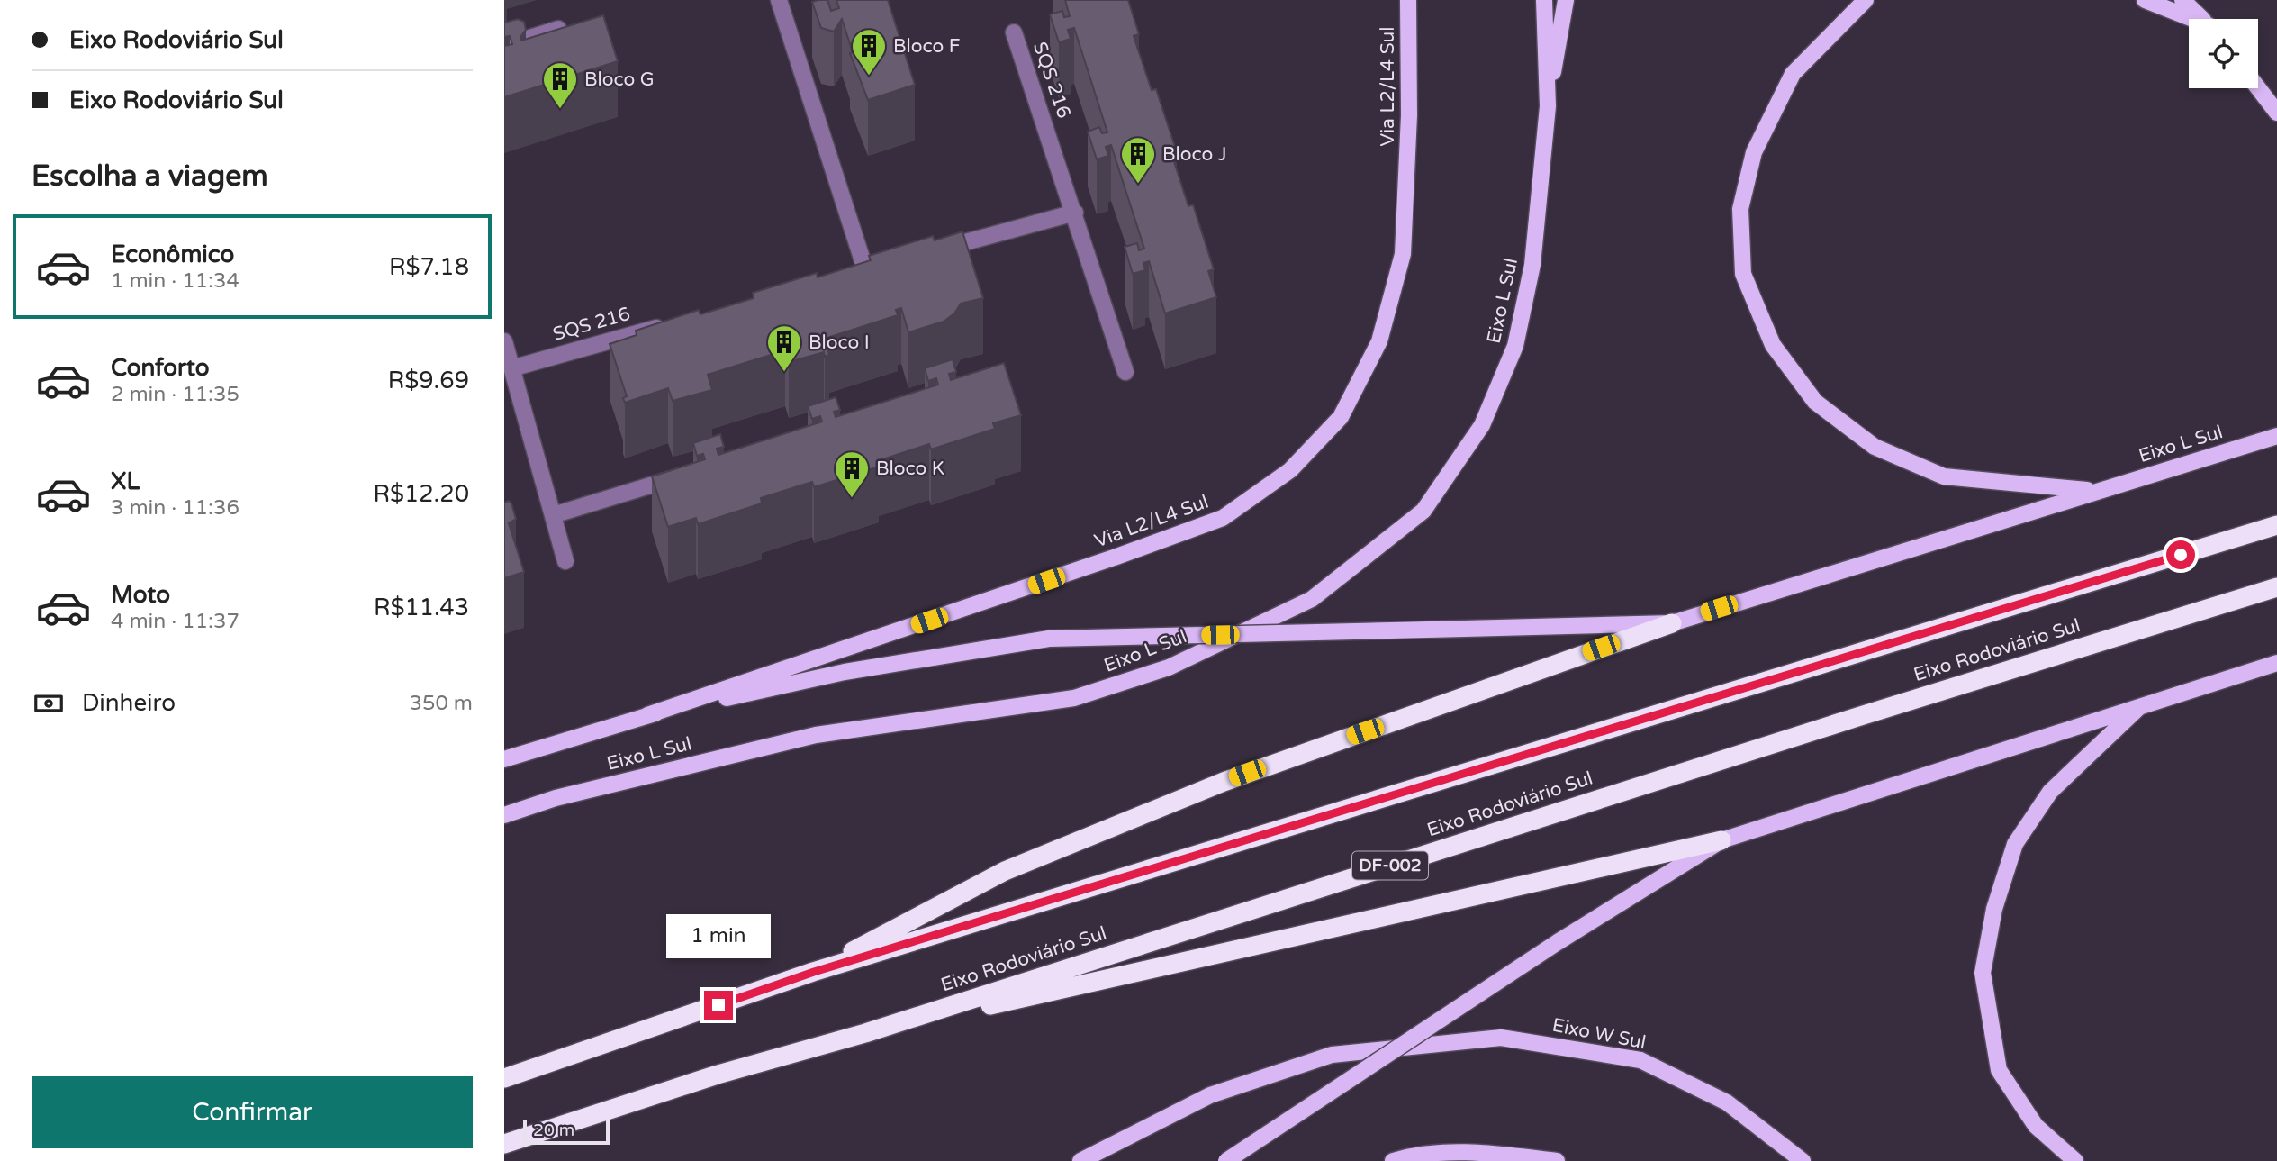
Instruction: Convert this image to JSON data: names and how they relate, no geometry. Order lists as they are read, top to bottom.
{
  "streets": {
    "highway": ["Eixo Rodoviário Sul", "DF-002"],
    "main road": ["Via L2/L4 Sul", "Eixo L Sul", "Eixo W Sul"],
    "street": ["SQS 216"]
  },
  "crossings": [
    ["Via L2/L4 Sul", "Eixo L Sul"]
  ],
  "places": {
    "building": [
      "Bloco F",
      "Bloco G",
      "Bloco J",
      "Bloco I",
      "Bloco K"
    ]
  },
  "scale_bar": "20 m",
  "page": {
    "banner": ["Eixo Rodoviário Sul", "Eixo Rodoviário Sul"],
    "heading": "Escolha a viagem",
    "list": [
      {
        "name": "Econômico",
        "note": "1 min · 11:34",
        "value": "R$7.18"
      },
      {
        "name": "Conforto",
        "note": "2 min · 11:35",
        "value": "R$9.69"
      },
      {
        "name": "XL",
        "note": "3 min · 11:36",
        "value": "R$12.20"
      },
      {
        "name": "Moto",
        "note": "4 min · 11:37",
        "value": "R$11.43"
      }
    ],
    "pay": ["Dinheiro", "350 m"],
    "bubble": "1 min",
    "buttons": "Confirmar",
    "scale": "20 m"
  }
}
